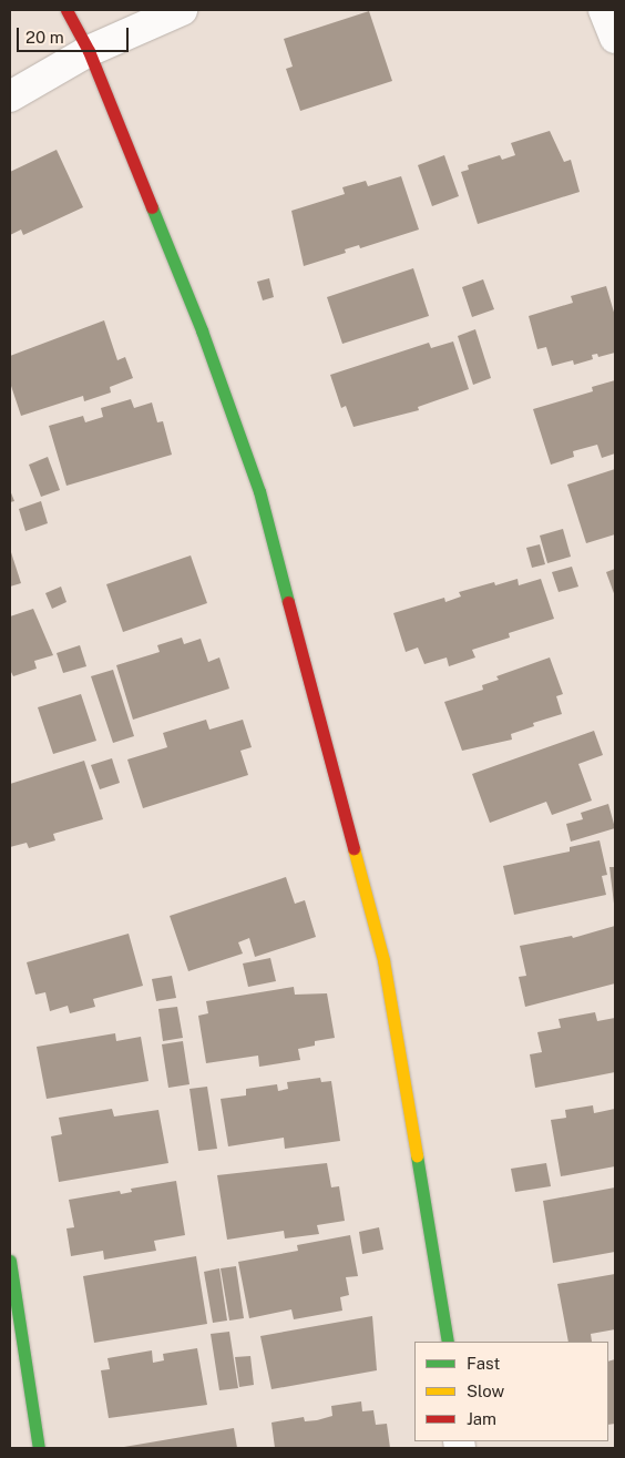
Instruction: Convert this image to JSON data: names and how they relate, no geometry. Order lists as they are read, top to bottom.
{
  "legend": ["Fast", "Slow", "Jam"],
  "scale_bar": "20 m"
}
